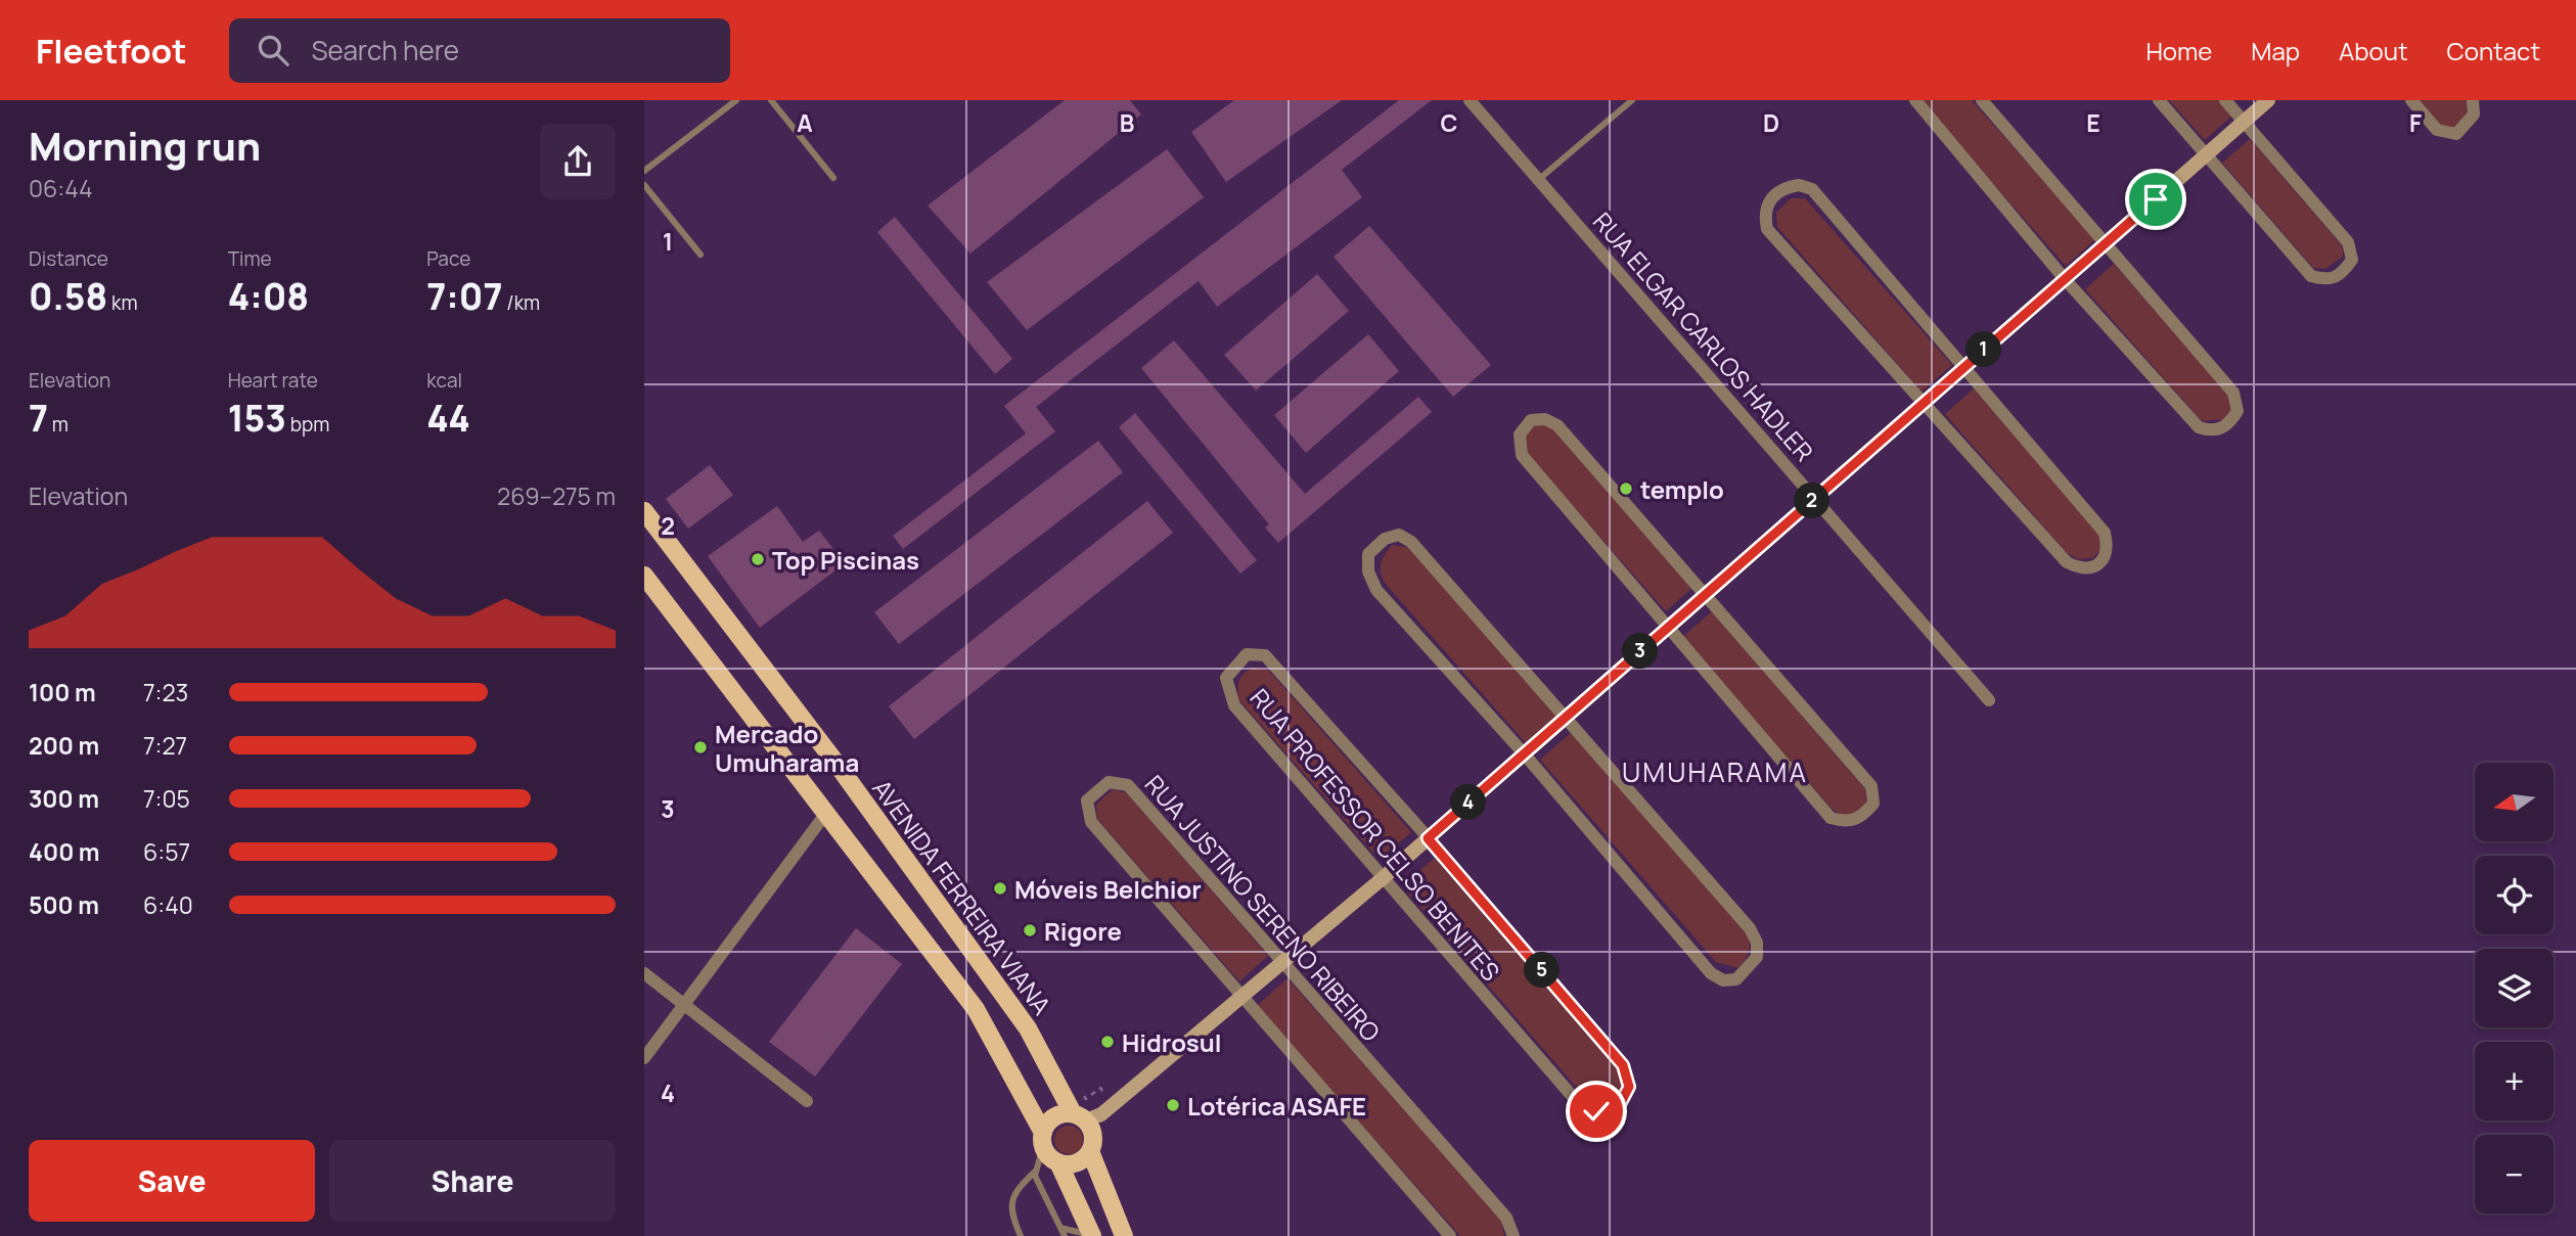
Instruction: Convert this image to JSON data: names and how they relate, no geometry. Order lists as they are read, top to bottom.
{
  "streets": {
    "main road": ["AVENIDA FERREIRA VIANA"],
    "street": ["RUA ELGAR CARLOS HADLER", "RUA PROFESSOR CELSO BENITES", "RUA JUSTINO SERENO RIBEIRO"]
  },
  "districts": ["UMUHARAMA"],
  "places": [
    "templo",
    "Top Piscinas",
    "Mercado Umuharama",
    "Móveis Belchior",
    "Rigore",
    "Hidrosul",
    "Lotérica ASAFE"
  ],
  "north": "left",
  "page": {
    "header": "Fleetfoot",
    "search": "Search here",
    "nav": [
      "Home",
      "Map",
      "About",
      "Contact"
    ],
    "heading": ["Morning run", "06:44"],
    "stats": [
      ["Distance", "0.58 km"],
      ["Time", "4:08"],
      ["Pace", "7:07 /km"],
      ["Elevation", "7 m"],
      ["Heart rate", "153 bpm"],
      ["kcal", "44"]
    ],
    "pins": [
      "1",
      "2",
      "3",
      "4",
      "5"
    ],
    "chart": ["Elevation", "269–275 m"],
    "list": [
      {
        "name": "100 m",
        "note": "7:23"
      },
      {
        "name": "200 m",
        "note": "7:27"
      },
      {
        "name": "300 m",
        "note": "7:05"
      },
      {
        "name": "400 m",
        "note": "6:57"
      },
      {
        "name": "500 m",
        "note": "6:40"
      }
    ],
    "map_buttons": ["+", "−"],
    "buttons": ["Save", "Share"]
  },
  "grid": {
    "columns": [
      "A",
      "B",
      "C",
      "D",
      "E",
      "F"
    ],
    "rows": [
      "1",
      "2",
      "3",
      "4"
    ]
  }
}
